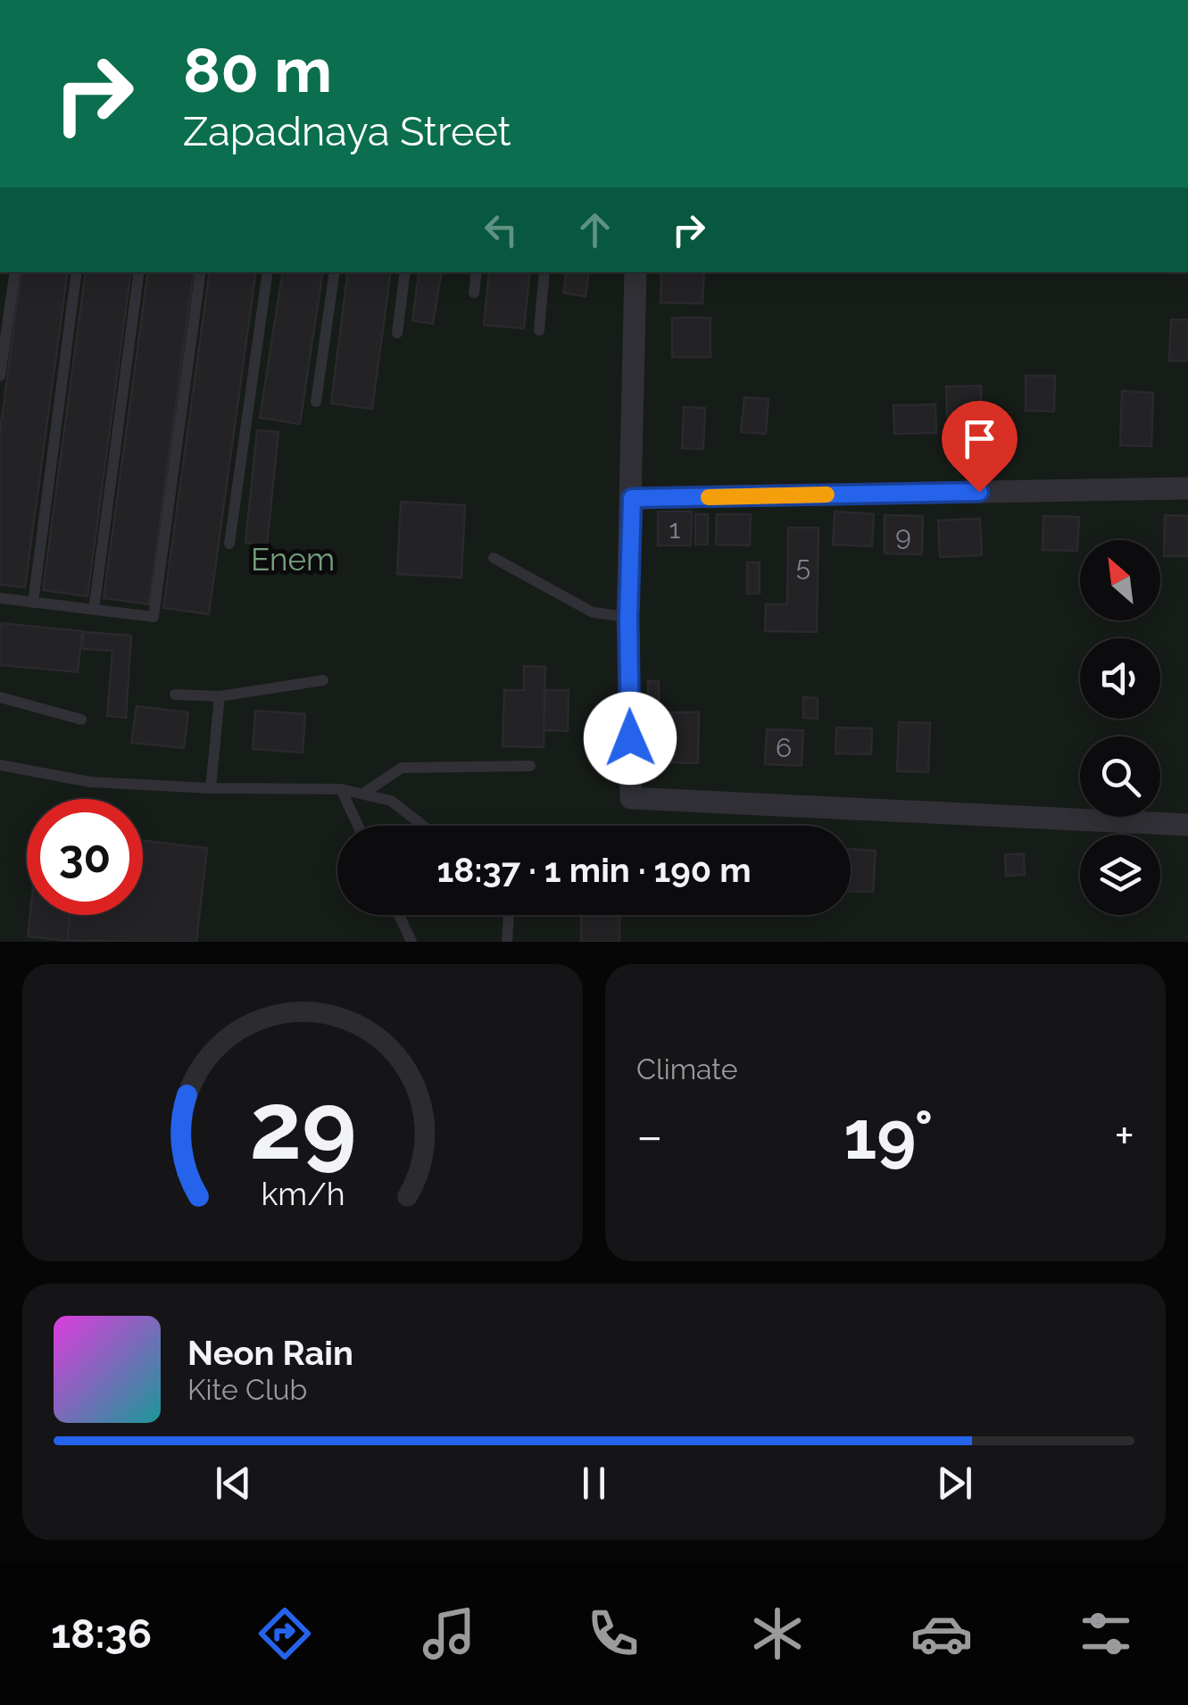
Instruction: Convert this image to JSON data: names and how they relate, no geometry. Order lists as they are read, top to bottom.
{
  "parks": ["Enem"],
  "house_numbers": [
    "1",
    "9",
    "5",
    "6"
  ],
  "north": "top left",
  "page": {
    "turn": ["80 m", "Zapadnaya Street"],
    "limit": "30",
    "trip": "18:37 · 1 min · 190 m",
    "tile": "Climate",
    "heat": ["−", "19°", "+"],
    "song": ["Neon Rain", "Kite Club"],
    "tabs": "18:36",
    "gauge": ["29", "km/h"]
  }
}
